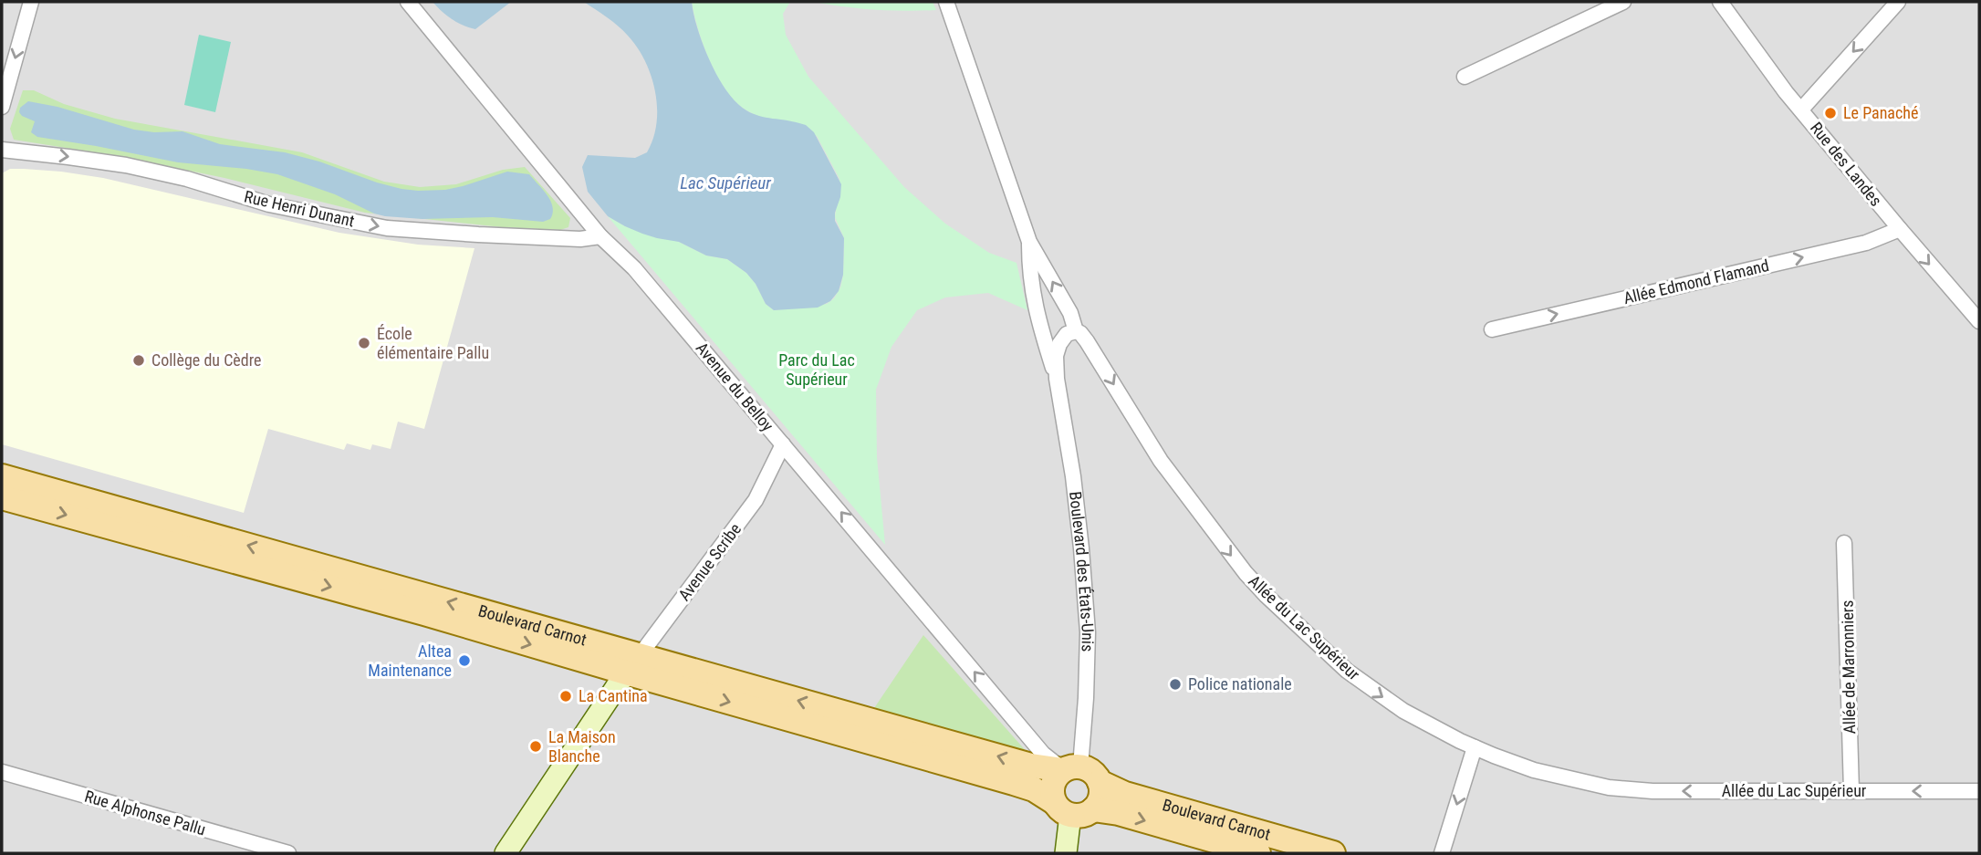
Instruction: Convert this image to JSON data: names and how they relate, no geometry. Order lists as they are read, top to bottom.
{
  "streets": {
    "main road": ["Boulevard Carnot"],
    "street": [
      "Rue des Landes",
      "Rue Henri Dunant",
      "Allée Edmond Flamand",
      "Avenue du Belloy",
      "Avenue Scribe",
      "Boulevard des États-Unis",
      "Allée du Lac Supérieur",
      "Allée de Marronniers",
      "Rue Alphonse Pallu"
    ]
  },
  "crossings": [
    ["Rue des Landes", "Allée Edmond Flamand"],
    ["Rue Henri Dunant", "Avenue du Belloy"],
    ["Avenue du Belloy", "Avenue Scribe"],
    ["Avenue du Belloy", "Boulevard des États-Unis"],
    ["Avenue du Belloy", "Boulevard Carnot"],
    ["Avenue Scribe", "Boulevard Carnot"],
    ["Boulevard des États-Unis", "Boulevard Carnot"],
    ["Boulevard des États-Unis", "Allée du Lac Supérieur"],
    ["Allée du Lac Supérieur", "Allée de Marronniers"]
  ],
  "one_way": ["Rue Henri Dunant", "Allée Edmond Flamand", "Avenue du Belloy"],
  "water": ["Lac Supérieur"],
  "parks": ["Parc du Lac Supérieur"],
  "places": [
    "Le Panaché",
    "École élémentaire Pallu",
    "Collège du Cèdre",
    "Altea Maintenance",
    "Police nationale",
    "La Cantina",
    "La Maison Blanche"
  ]
}
